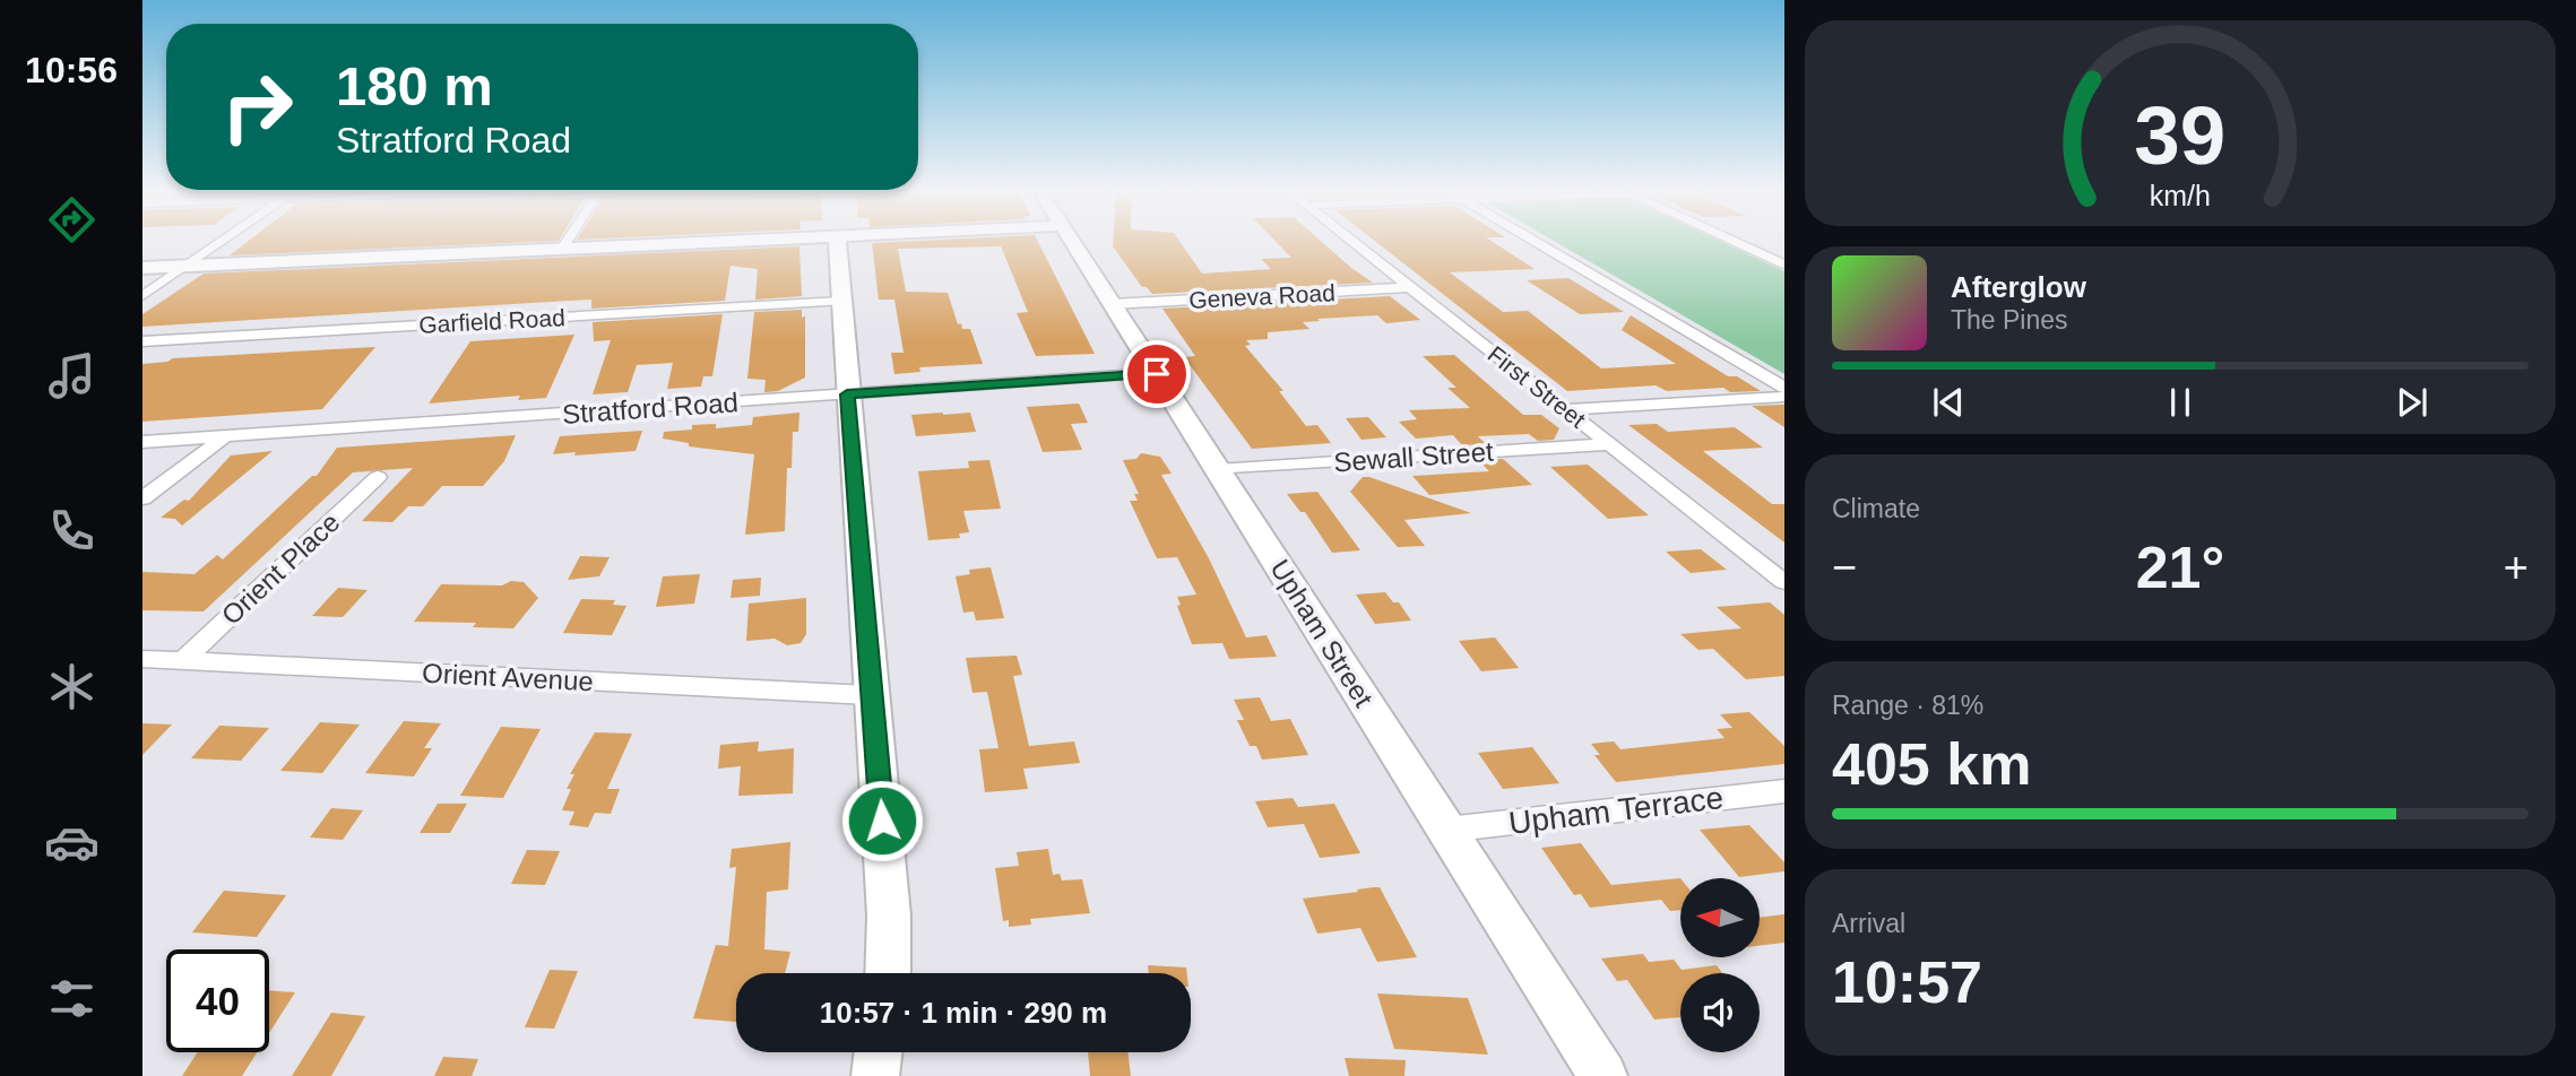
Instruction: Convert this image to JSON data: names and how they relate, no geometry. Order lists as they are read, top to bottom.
{
  "streets": {
    "street": [
      "Geneva Road",
      "Garfield Road",
      "First Street",
      "Stratford Road",
      "Sewall Street",
      "Orient Place",
      "Upham Street",
      "Orient Avenue",
      "Upham Terrace"
    ]
  },
  "crossings": [
    ["Geneva Road", "First Street"],
    ["Geneva Road", "Upham Street"],
    ["First Street", "Sewall Street"],
    ["Stratford Road", "Upham Street"],
    ["Sewall Street", "Upham Street"],
    ["Orient Place", "Orient Avenue"],
    ["Upham Street", "Upham Terrace"]
  ],
  "north": "left",
  "page": {
    "tabs": "10:56",
    "turn": ["180 m", "Stratford Road"],
    "song": ["Afterglow", "The Pines"],
    "tile": [
      "Climate",
      ["Range · 81%", "405 km"],
      ["Arrival", "10:57"]
    ],
    "heat": ["−", "21°", "+"],
    "limit": "40",
    "trip": "10:57 · 1 min · 290 m",
    "gauge": ["39", "km/h"]
  }
}
